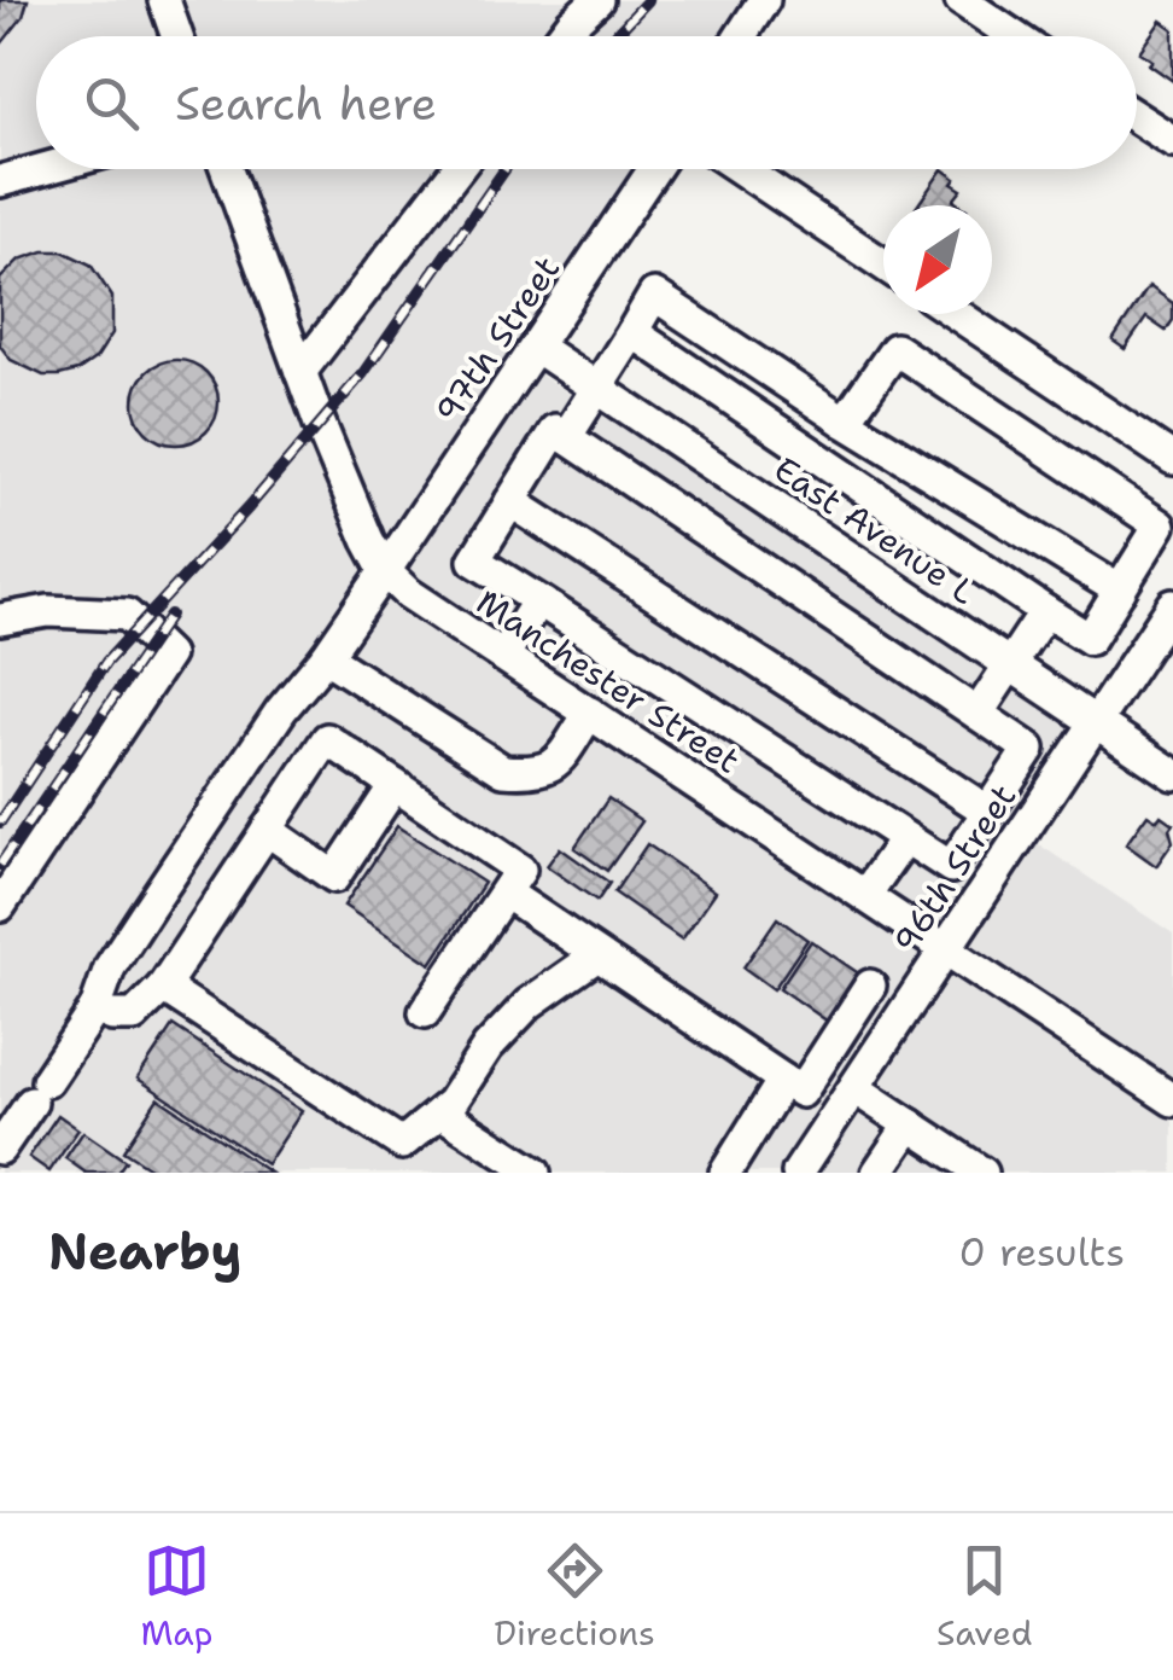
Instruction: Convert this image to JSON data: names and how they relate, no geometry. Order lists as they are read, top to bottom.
{
  "streets": {
    "street": [
      "97th Street",
      "East Avenue L",
      "Manchester Street",
      "96th Street"
    ]
  },
  "crossings": [
    ["97th Street", "East Avenue L"],
    ["97th Street", "Manchester Street"],
    ["East Avenue L", "96th Street"],
    ["Manchester Street", "96th Street"]
  ],
  "north": "bottom left",
  "page": {
    "search": "Search here",
    "heading": ["Nearby", "0 results"],
    "nav": ["Map", "Directions", "Saved"]
  }
}
